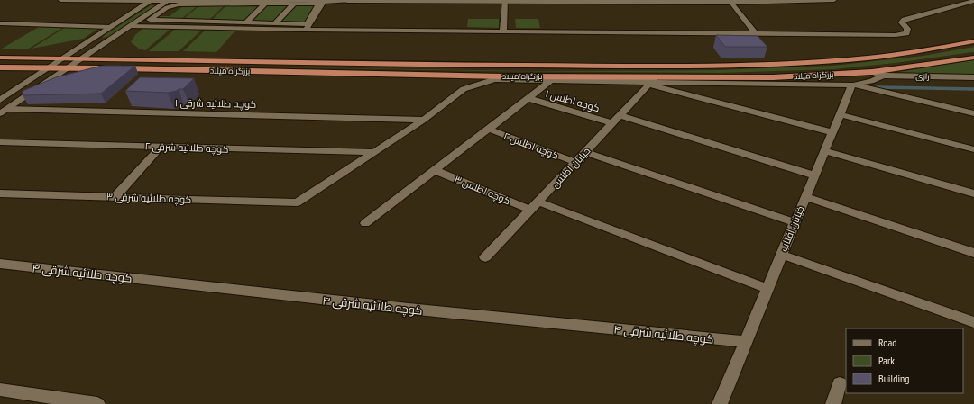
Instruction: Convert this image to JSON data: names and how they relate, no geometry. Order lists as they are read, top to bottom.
{
  "streets": {
    "highway": ["بزرگراه میلاد"],
    "street": [
      "رازی",
      "کوچه اطلس ۱",
      "کوچه طلائیه شرقی ۱",
      "کوچه اطلس ۲",
      "کوچه طلائیه شرقی ۲",
      "خیابان اطلس",
      "کوچه اطلس ۳",
      "کوچه طلائیه شرقی ۳",
      "خیابان آفتاب",
      "کوچه طلائیه شرقی ۴"
    ]
  },
  "crossings": [
    ["بزرگراه میلاد", "رازی"],
    ["بزرگراه میلاد", "خیابان اطلس"],
    ["کوچه اطلس ۱", "خیابان اطلس"],
    ["کوچه اطلس ۲", "خیابان اطلس"],
    ["کوچه طلائیه شرقی ۲", "کوچه طلائیه شرقی ۳"],
    ["خیابان اطلس", "کوچه اطلس ۳"],
    ["کوچه اطلس ۳", "خیابان آفتاب"],
    ["خیابان آفتاب", "کوچه طلائیه شرقی ۴"]
  ],
  "legend": ["Road", "Park", "Building"]
}
